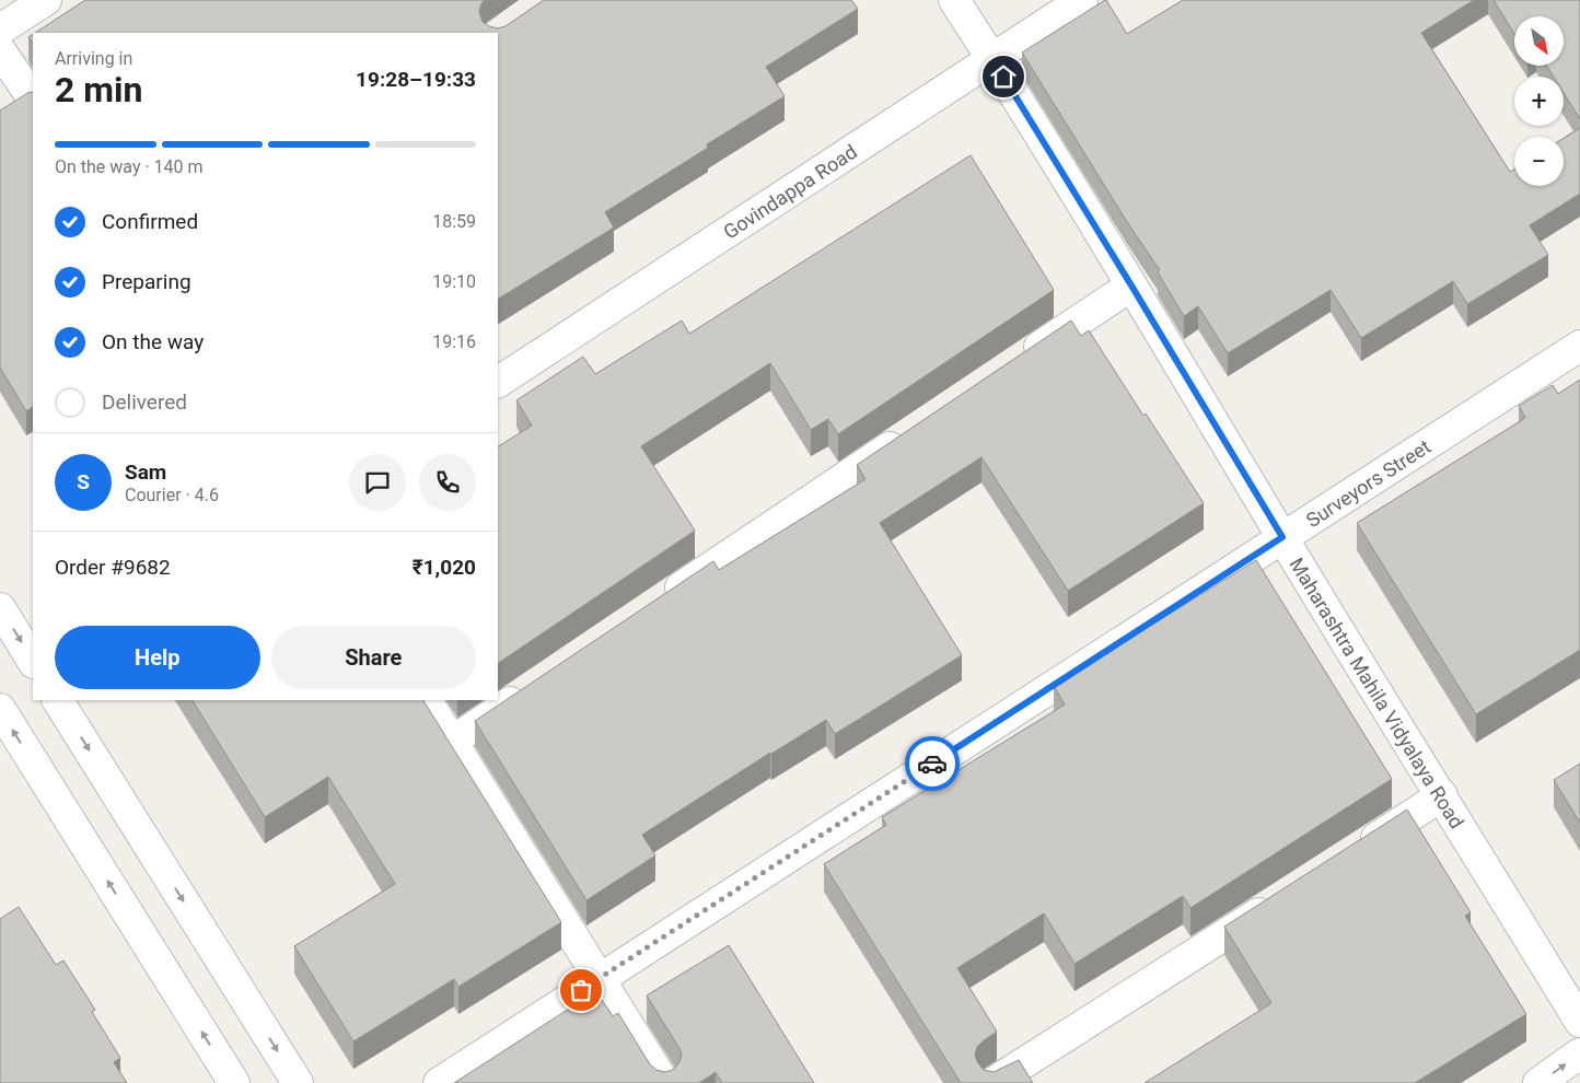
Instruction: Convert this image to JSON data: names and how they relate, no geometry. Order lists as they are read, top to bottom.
{
  "streets": {
    "street": ["Govindappa Road", "Surveyors Street", "Maharashtra Mahila Vidyalaya Road"]
  },
  "crossings": [
    ["Govindappa Road", "Maharashtra Mahila Vidyalaya Road"],
    ["Surveyors Street", "Maharashtra Mahila Vidyalaya Road"]
  ],
  "north": "bottom right",
  "page": {
    "map_buttons": ["+", "−"],
    "heading": ["2 min", "Arriving in", "19:28–19:33"],
    "panel": [
      "Sam",
      "Courier · 4.6",
      "Order #9682",
      "₹1,020"
    ],
    "bar": "On the way · 140 m",
    "list": [
      ["Confirmed", "18:59"],
      ["Preparing", "19:10"],
      ["On the way", "19:16"],
      "Delivered"
    ],
    "round": "S",
    "buttons": ["Help", "Share"]
  }
}
